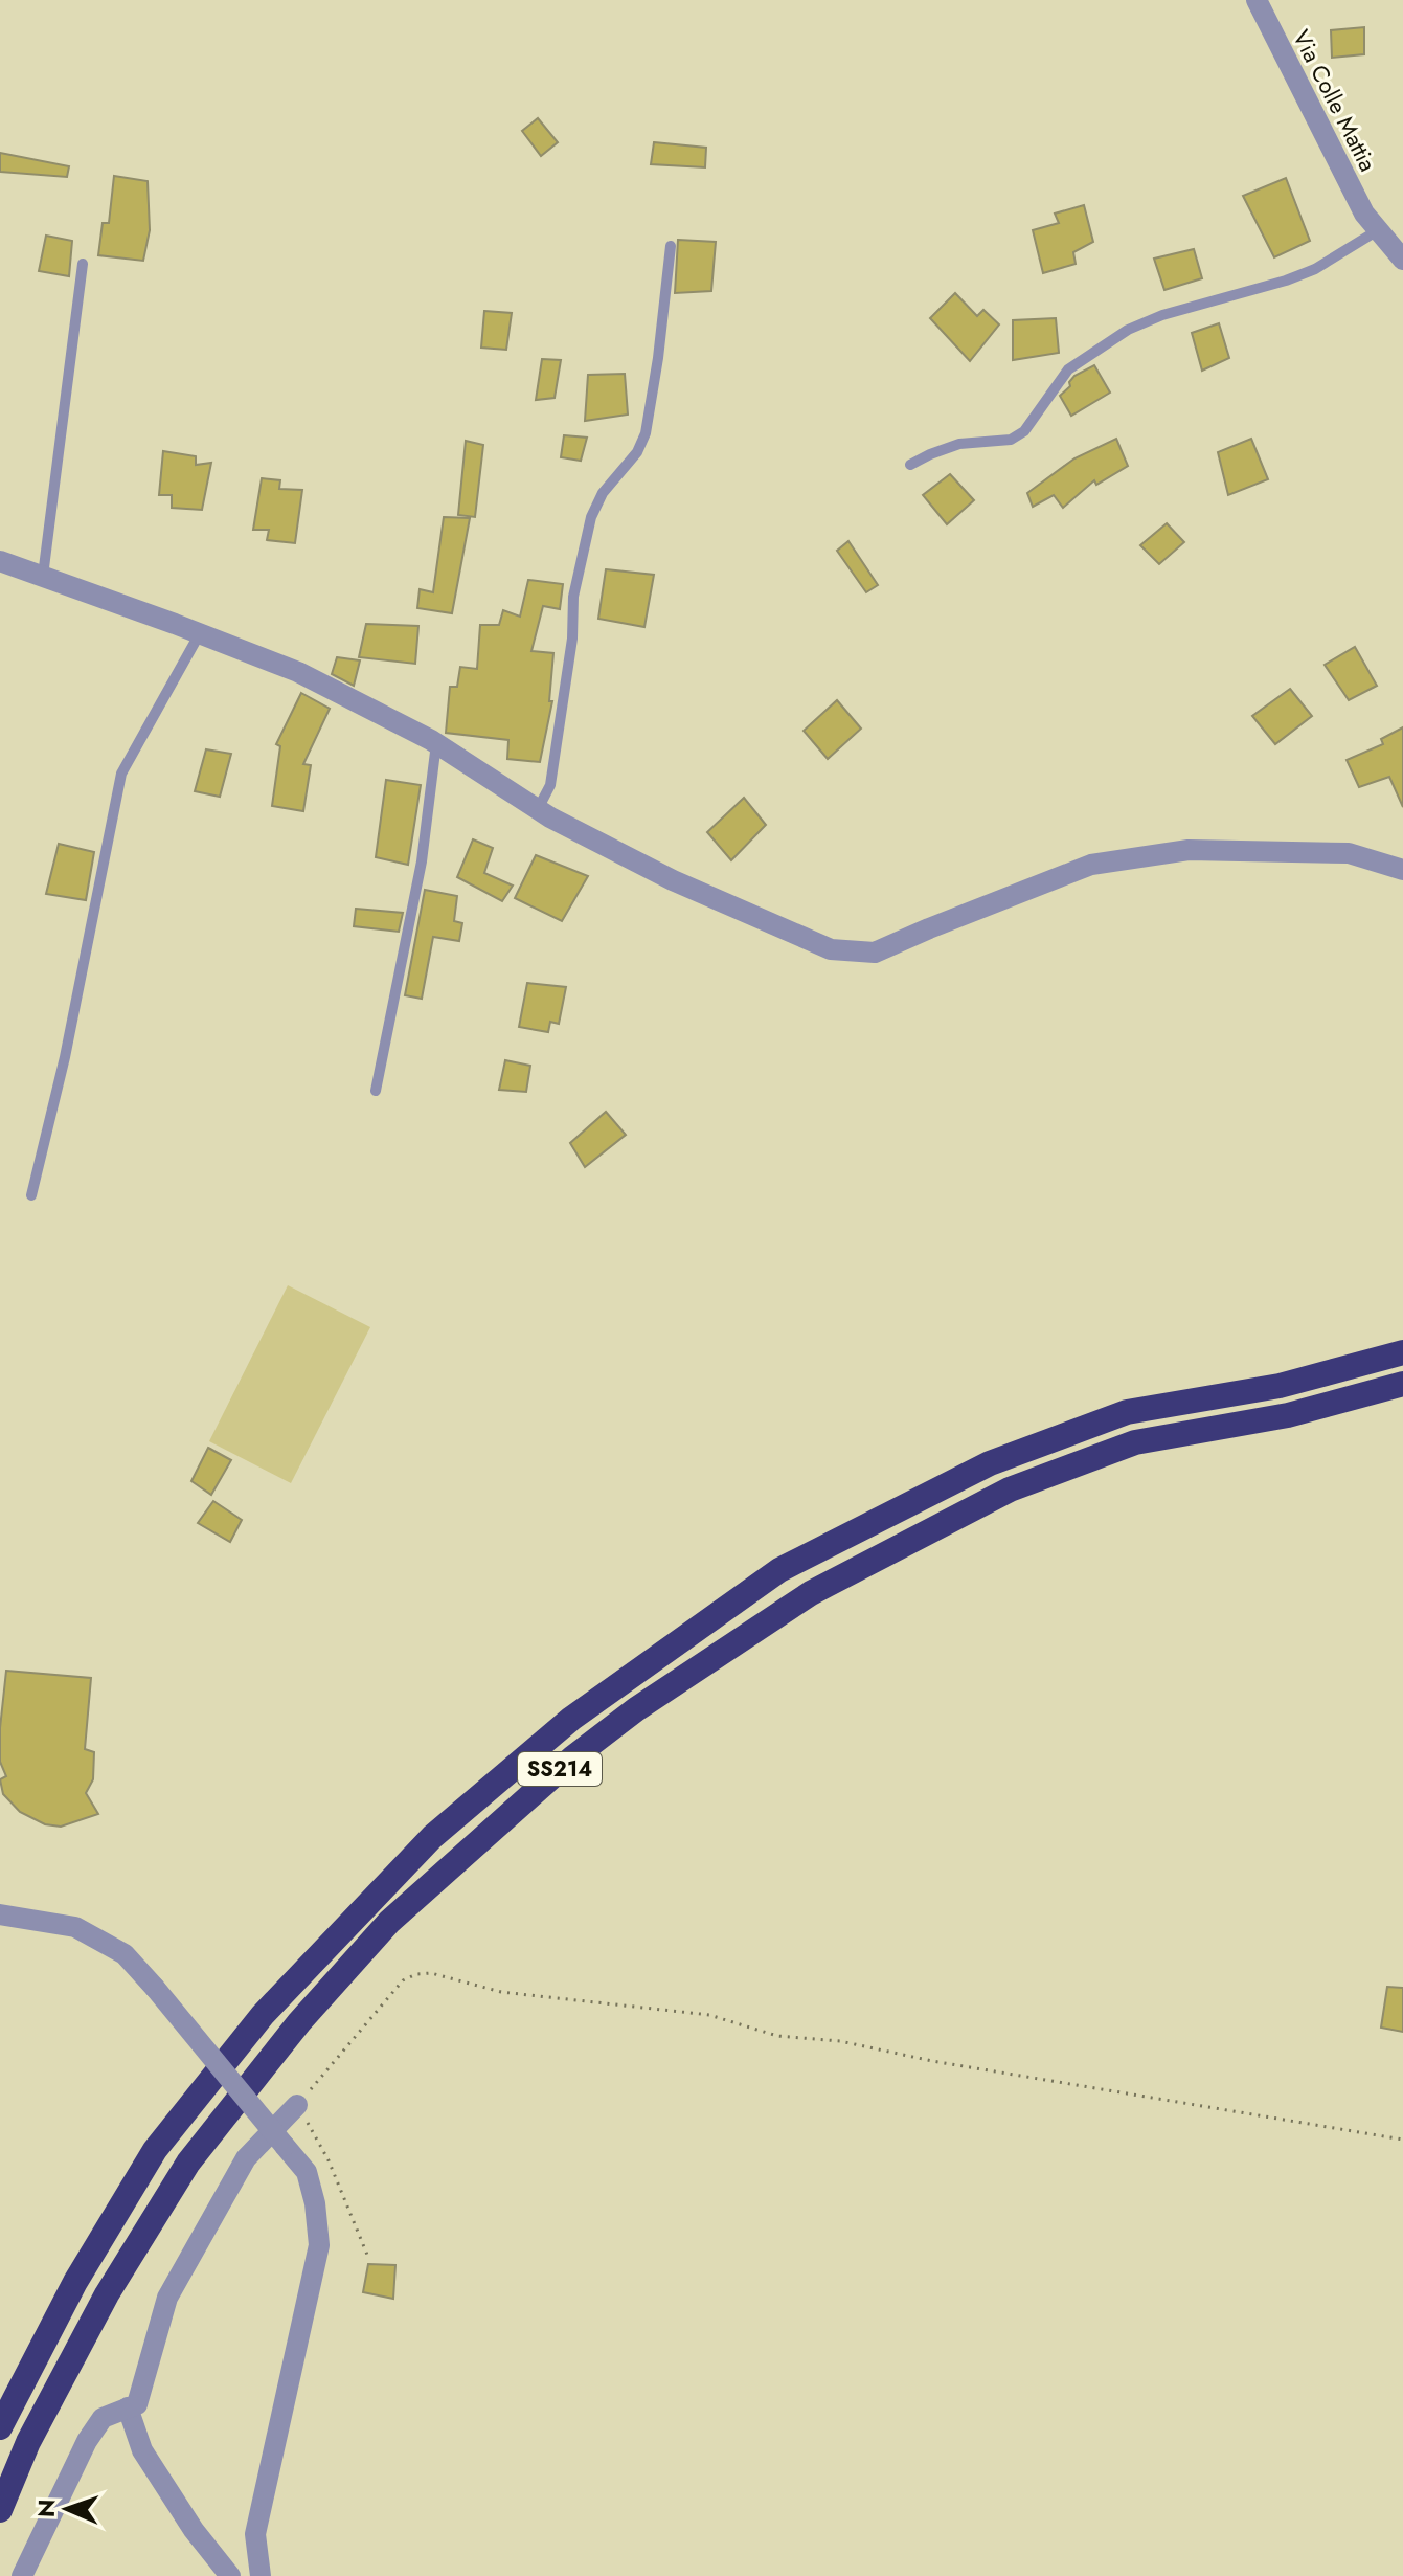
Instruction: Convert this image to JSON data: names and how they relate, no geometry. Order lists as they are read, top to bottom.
{
  "streets": {
    "highway": ["SS214"],
    "street": ["Via Colle Mattia"]
  },
  "north": "left"
}
